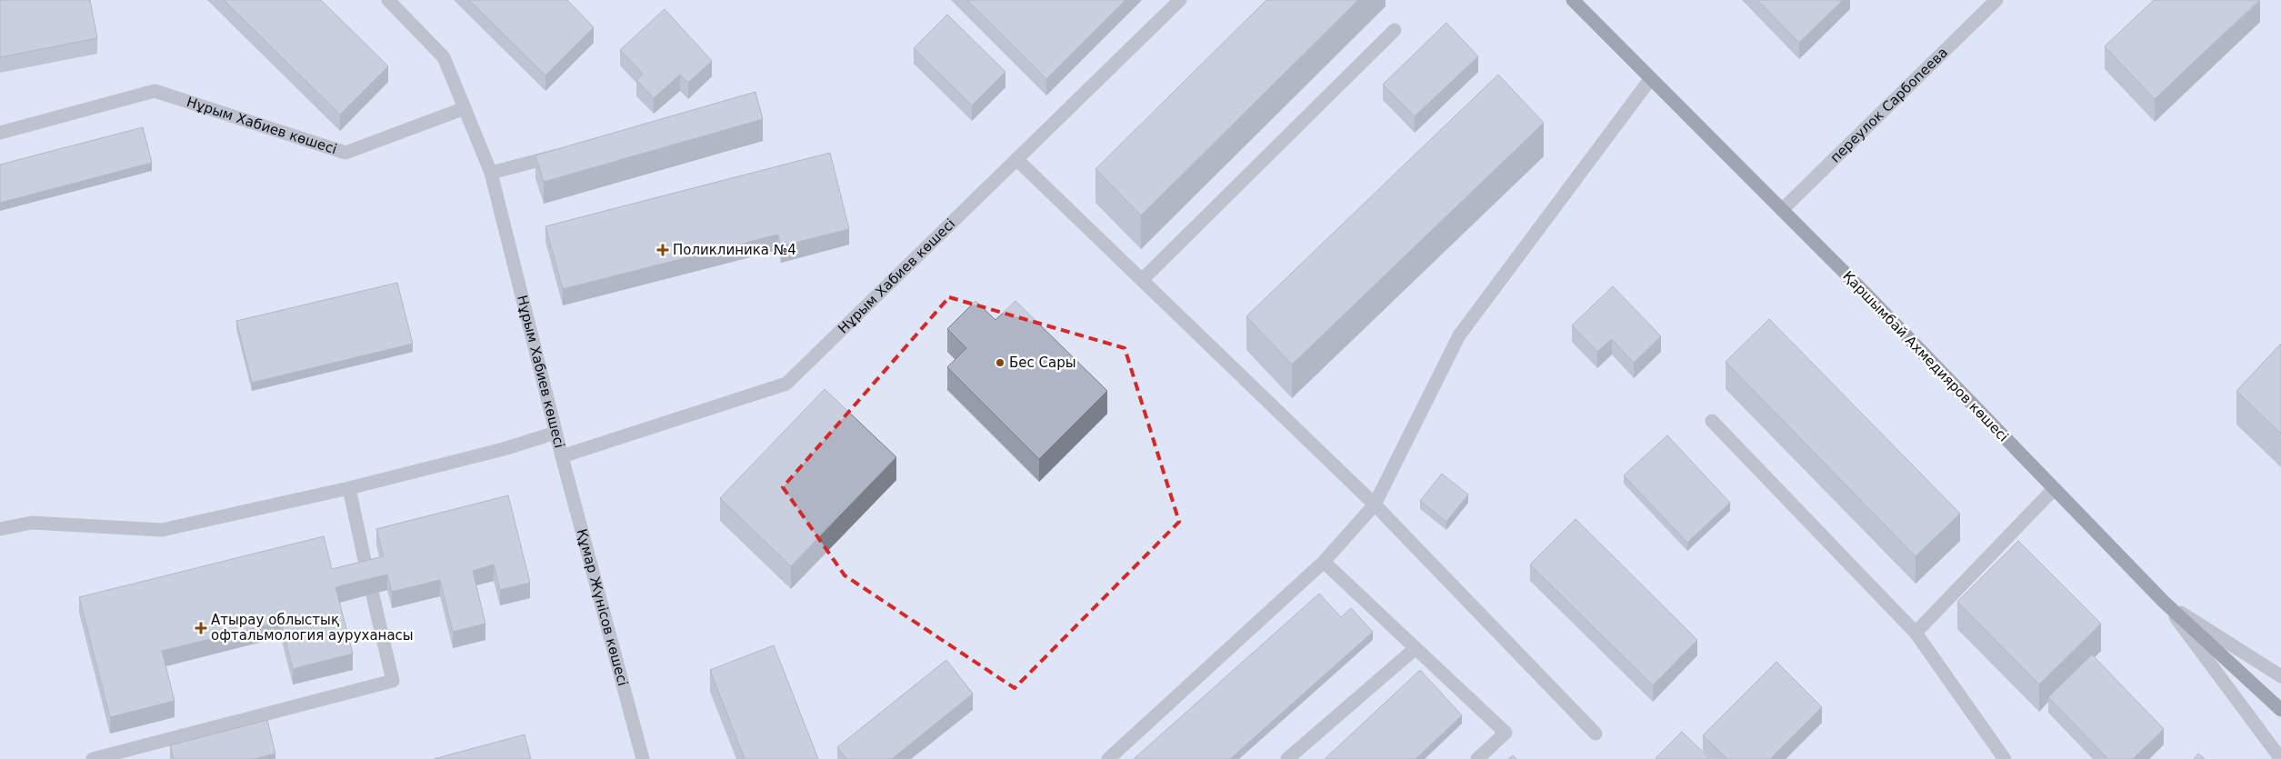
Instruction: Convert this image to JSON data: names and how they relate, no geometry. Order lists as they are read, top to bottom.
{
  "streets": {
    "main road": ["Қаршымбай Ахмедияров көшесі"],
    "street": ["переулок Сарбопеева", "Нұрым Хабиев көшесі", "Құмар Жүнісов көшесі"]
  },
  "crossings": [
    ["переулок Сарбопеева", "Қаршымбай Ахмедияров көшесі"],
    ["Нұрым Хабиев көшесі", "Құмар Жүнісов көшесі"]
  ],
  "places": {
    "health": ["Поликлиника №4", "Атырау облыстық офтальмология ауруханасы"],
    "other": ["Бес Сары"]
  }
}
